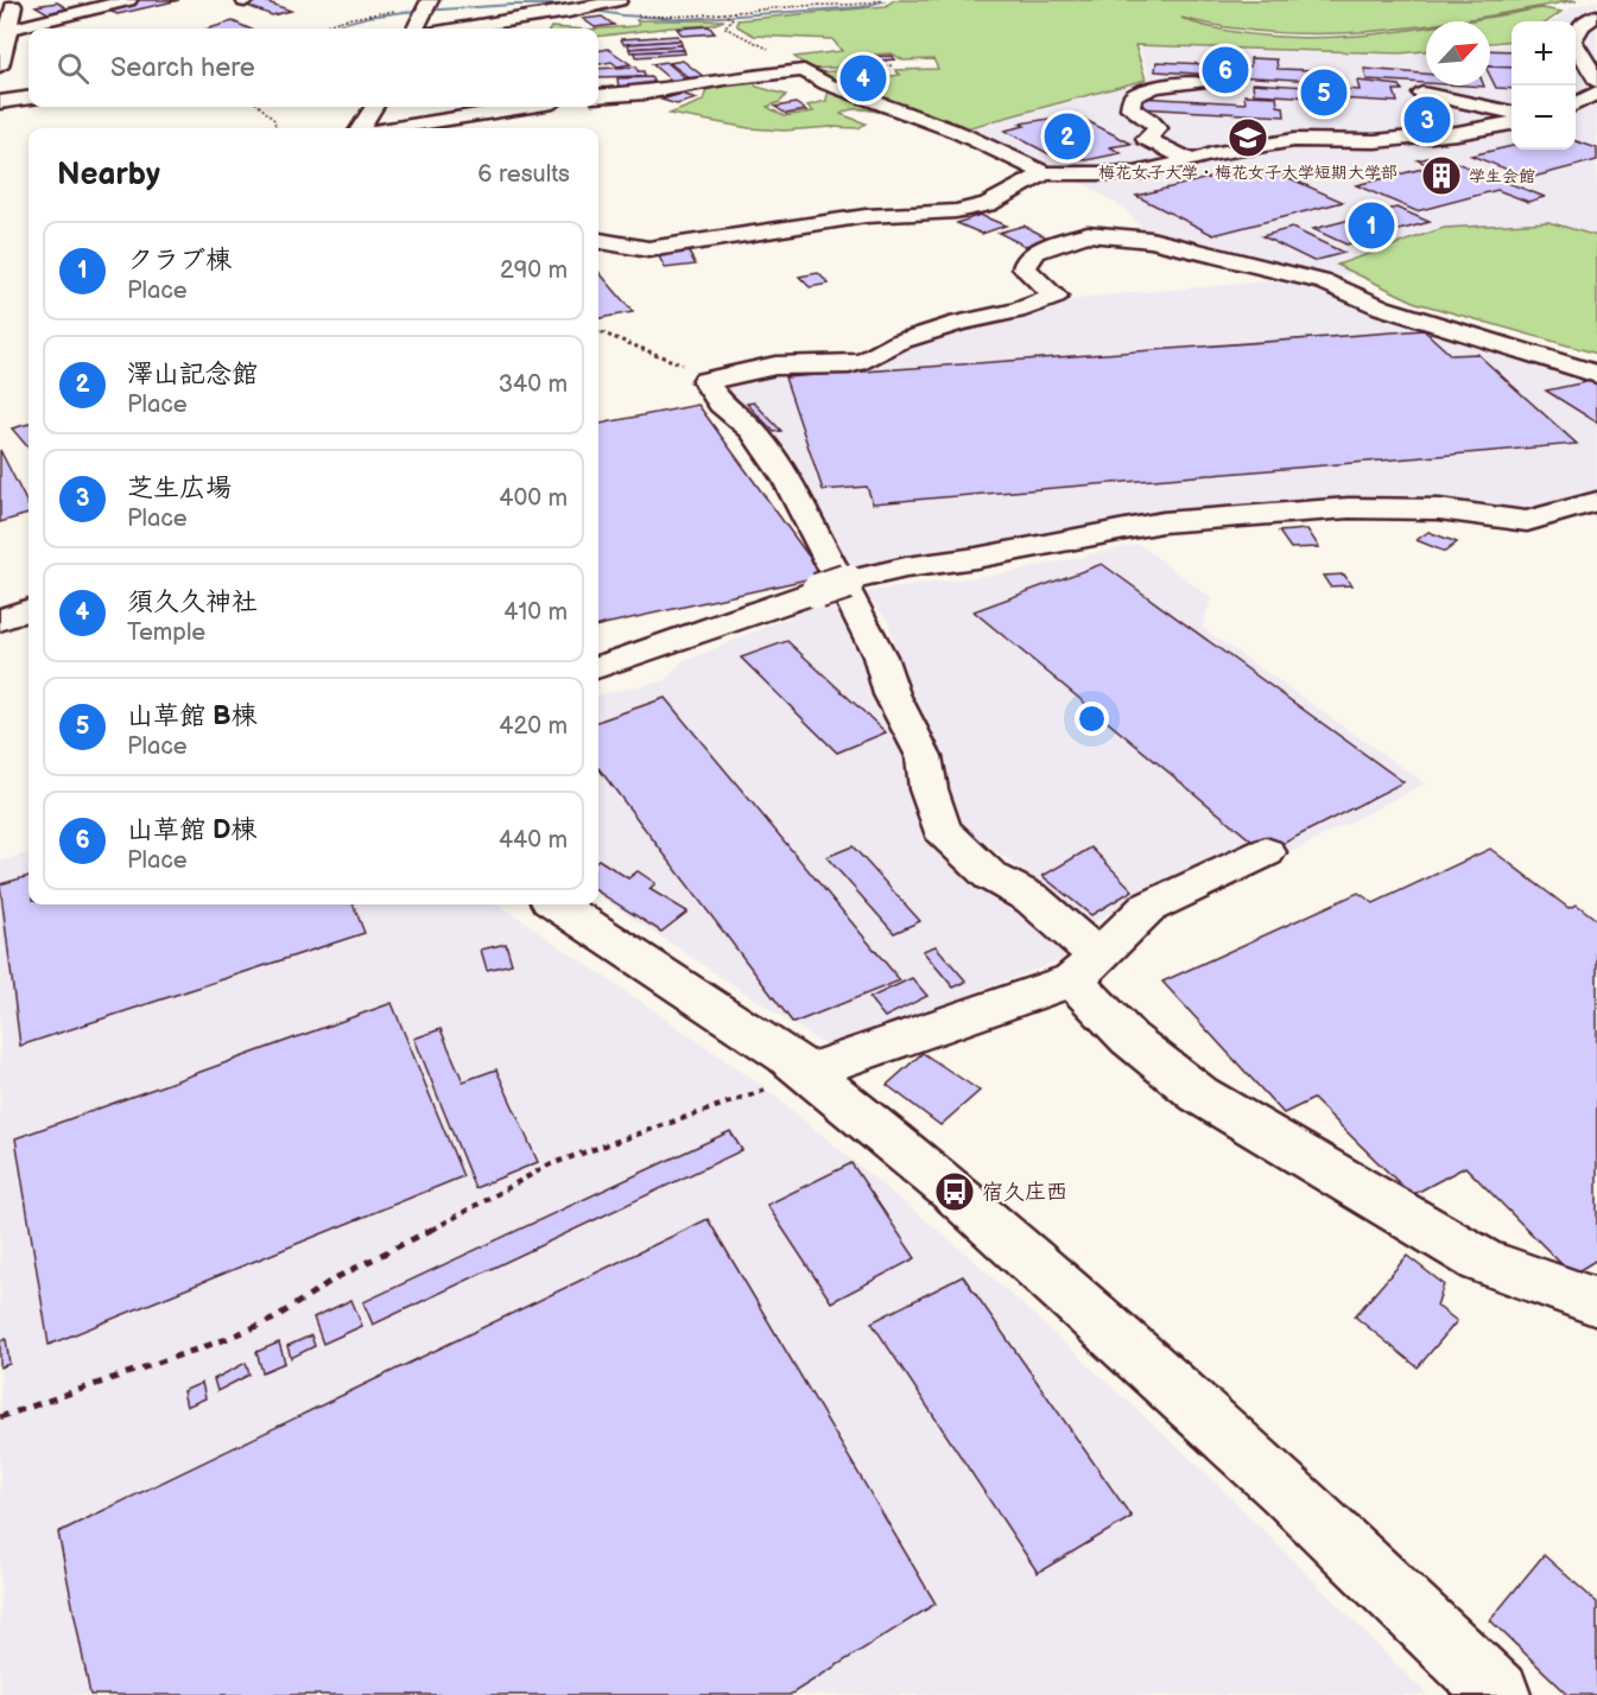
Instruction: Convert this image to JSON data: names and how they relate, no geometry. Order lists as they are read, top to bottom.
{
  "places": {
    "school or university": ["梅花女子大学・梅花女子大学短期大学部"],
    "building": ["学生会館"],
    "bus stop": ["宿久庄西"]
  },
  "north": "top right",
  "page": {
    "map_buttons": ["+", "−"],
    "search": "Search here",
    "pins": [
      "6",
      "4",
      "5",
      "3",
      "2",
      "1"
    ],
    "heading": ["Nearby", "6 results"],
    "list": [
      {
        "mark": "1",
        "name": "クラブ棟",
        "note": "Place",
        "value": "290 m"
      },
      {
        "mark": "2",
        "name": "澤山記念館",
        "note": "Place",
        "value": "340 m"
      },
      {
        "mark": "3",
        "name": "芝生広場",
        "note": "Place",
        "value": "400 m"
      },
      {
        "mark": "4",
        "name": "須久久神社",
        "note": "Temple",
        "value": "410 m"
      },
      {
        "mark": "5",
        "name": "山草館 B棟",
        "note": "Place",
        "value": "420 m"
      },
      {
        "mark": "6",
        "name": "山草館 D棟",
        "note": "Place",
        "value": "440 m"
      }
    ]
  }
}
